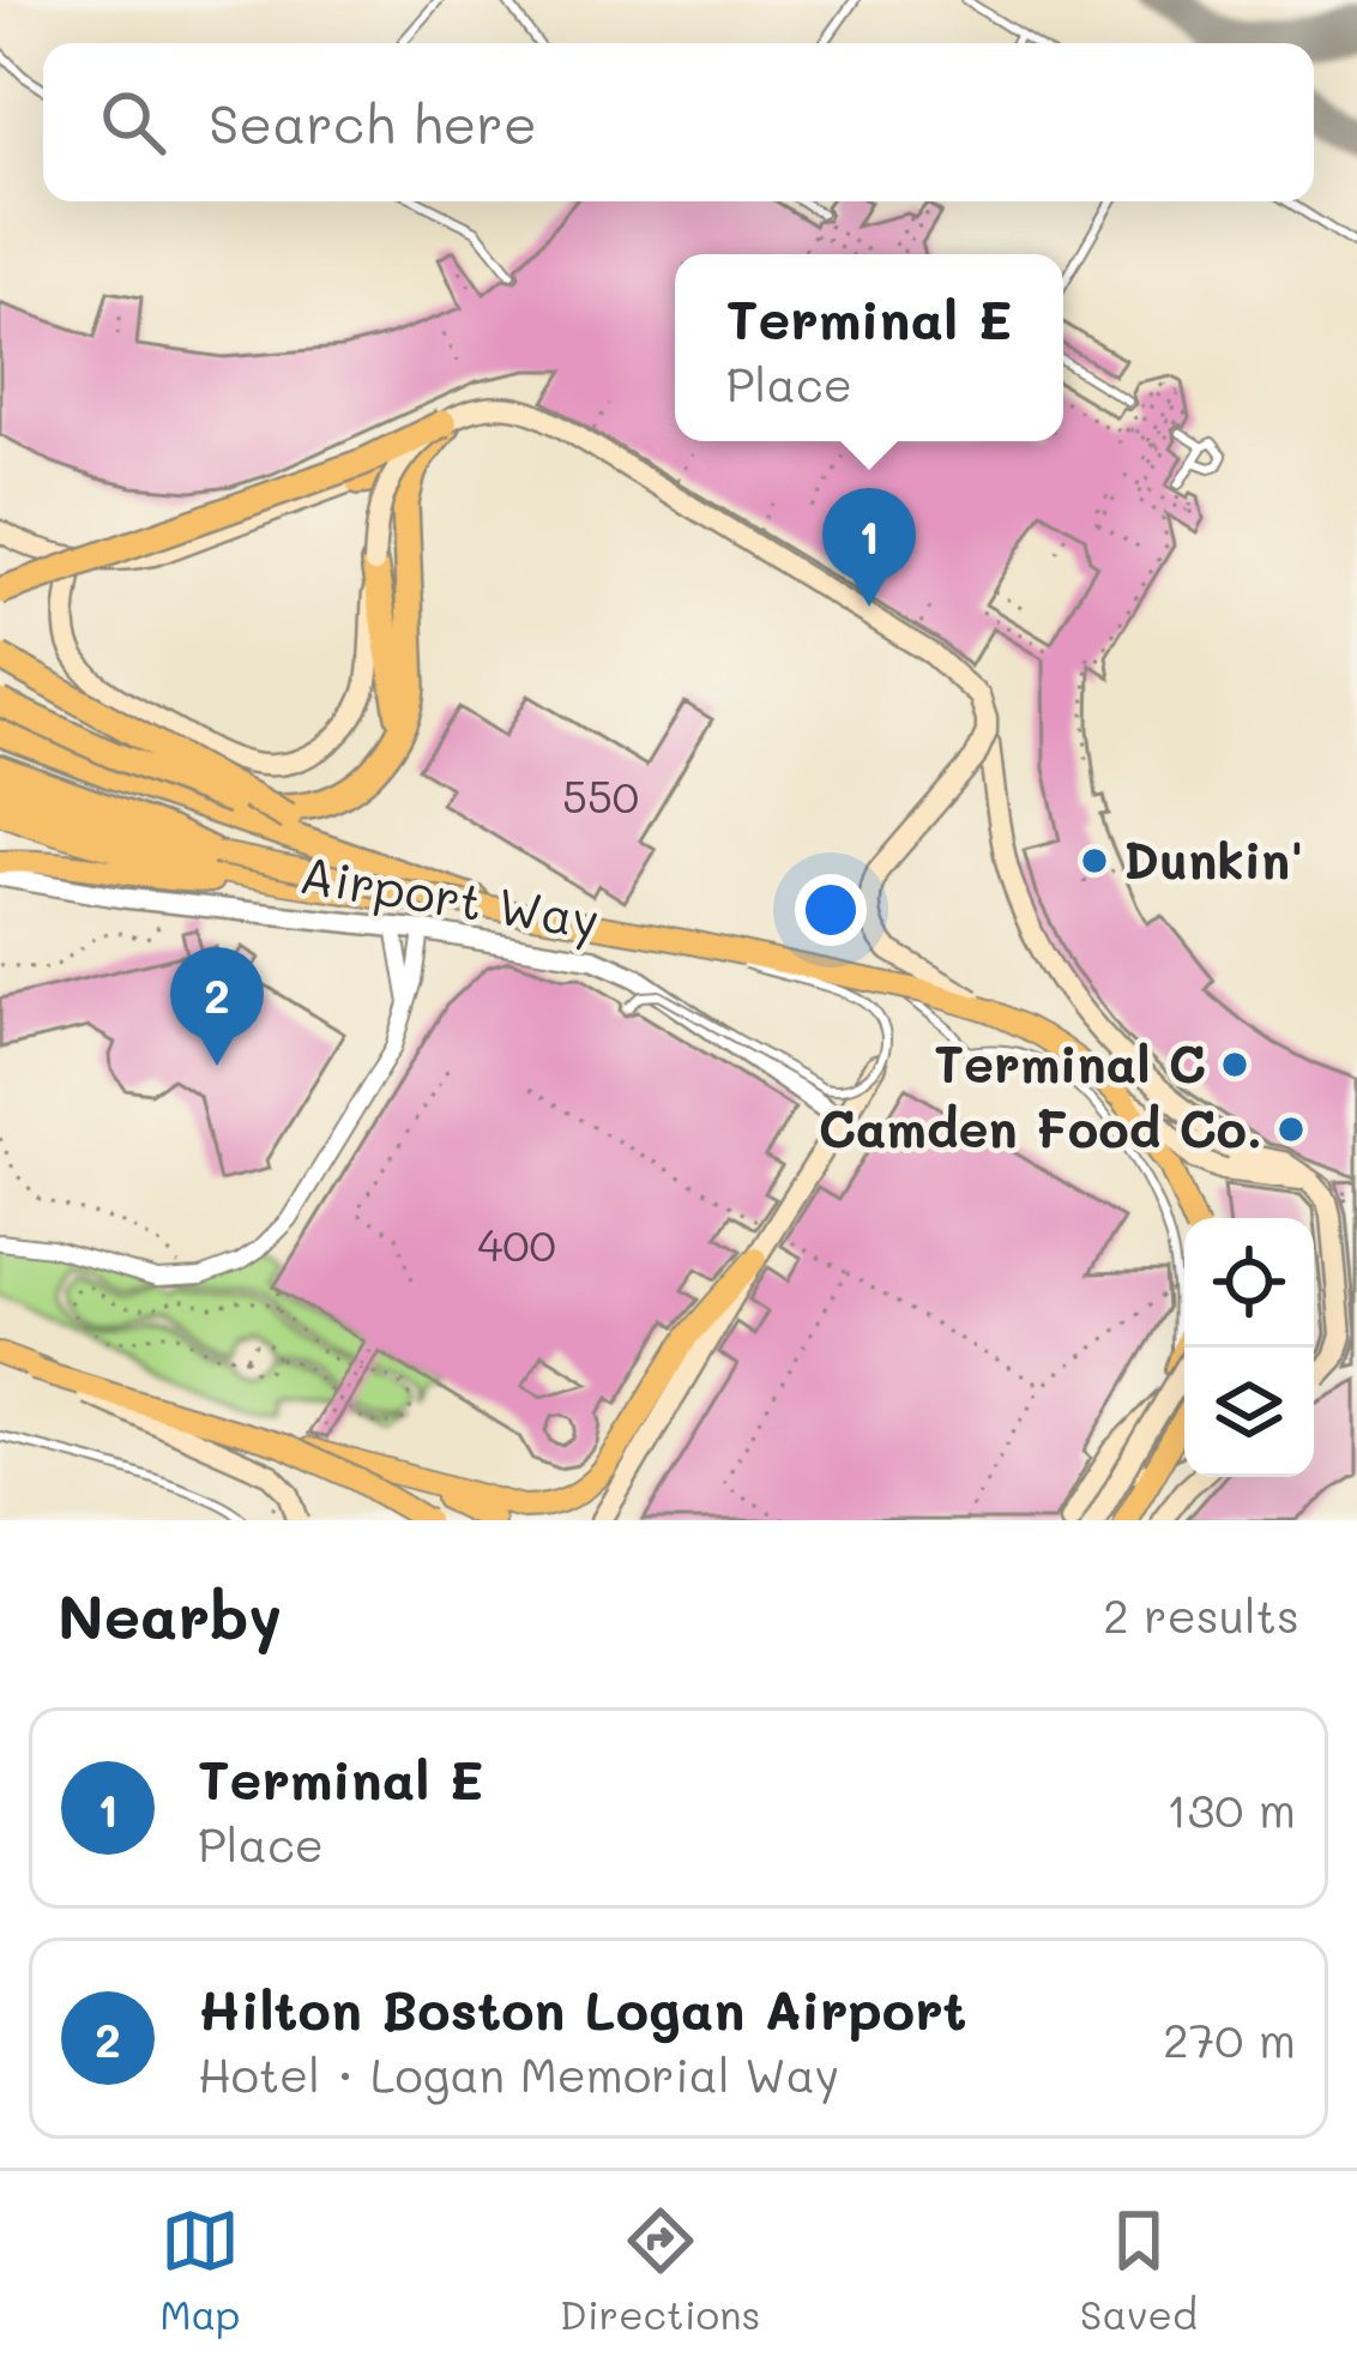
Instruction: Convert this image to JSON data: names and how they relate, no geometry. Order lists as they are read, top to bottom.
{
  "streets": {
    "street": ["Airport Way"]
  },
  "places": ["Dunkin'", "Terminal C", "Camden Food Co."],
  "house_numbers": ["550", "400"],
  "page": {
    "search": "Search here",
    "popup": ["Terminal E", "Place"],
    "pins": ["1", "2"],
    "heading": ["Nearby", "2 results"],
    "list": [
      {
        "mark": "1",
        "name": "Terminal E",
        "note": "Place",
        "value": "130 m"
      },
      {
        "mark": "2",
        "name": "Hilton Boston Logan Airport",
        "note": "Hotel · Logan Memorial Way",
        "value": "270 m"
      }
    ],
    "nav": ["Map", "Directions", "Saved"]
  }
}
